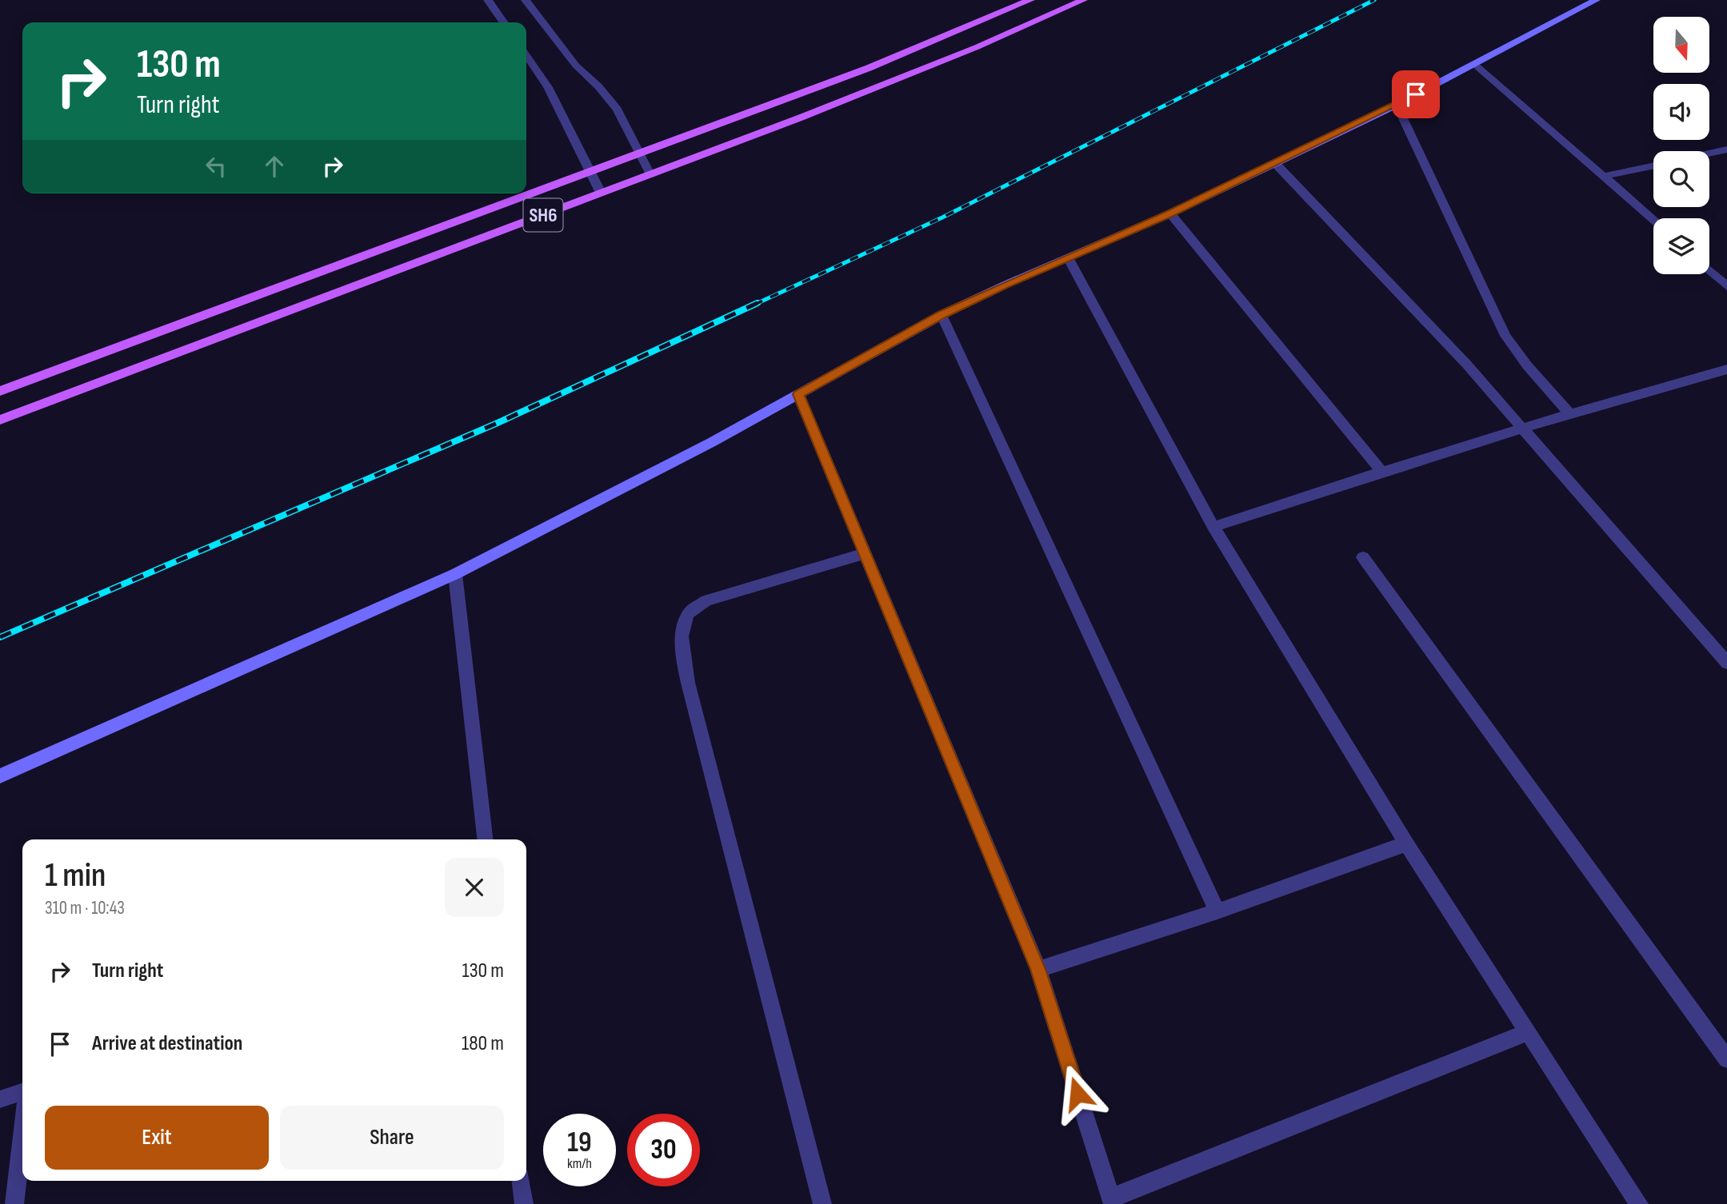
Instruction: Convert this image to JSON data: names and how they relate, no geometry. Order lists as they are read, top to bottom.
{
  "streets": {
    "main road": ["SH6"]
  },
  "north": "bottom",
  "page": {
    "turn": ["130 m", "Turn right"],
    "heading": ["1 min", "310 m · 10:43"],
    "list": [
      {
        "name": "Turn right",
        "value": "130 m"
      },
      {
        "name": "Arrive at destination",
        "value": "180 m"
      }
    ],
    "buttons": ["Exit", "Share"],
    "speed": "19 km/h",
    "limit": "30"
  }
}
